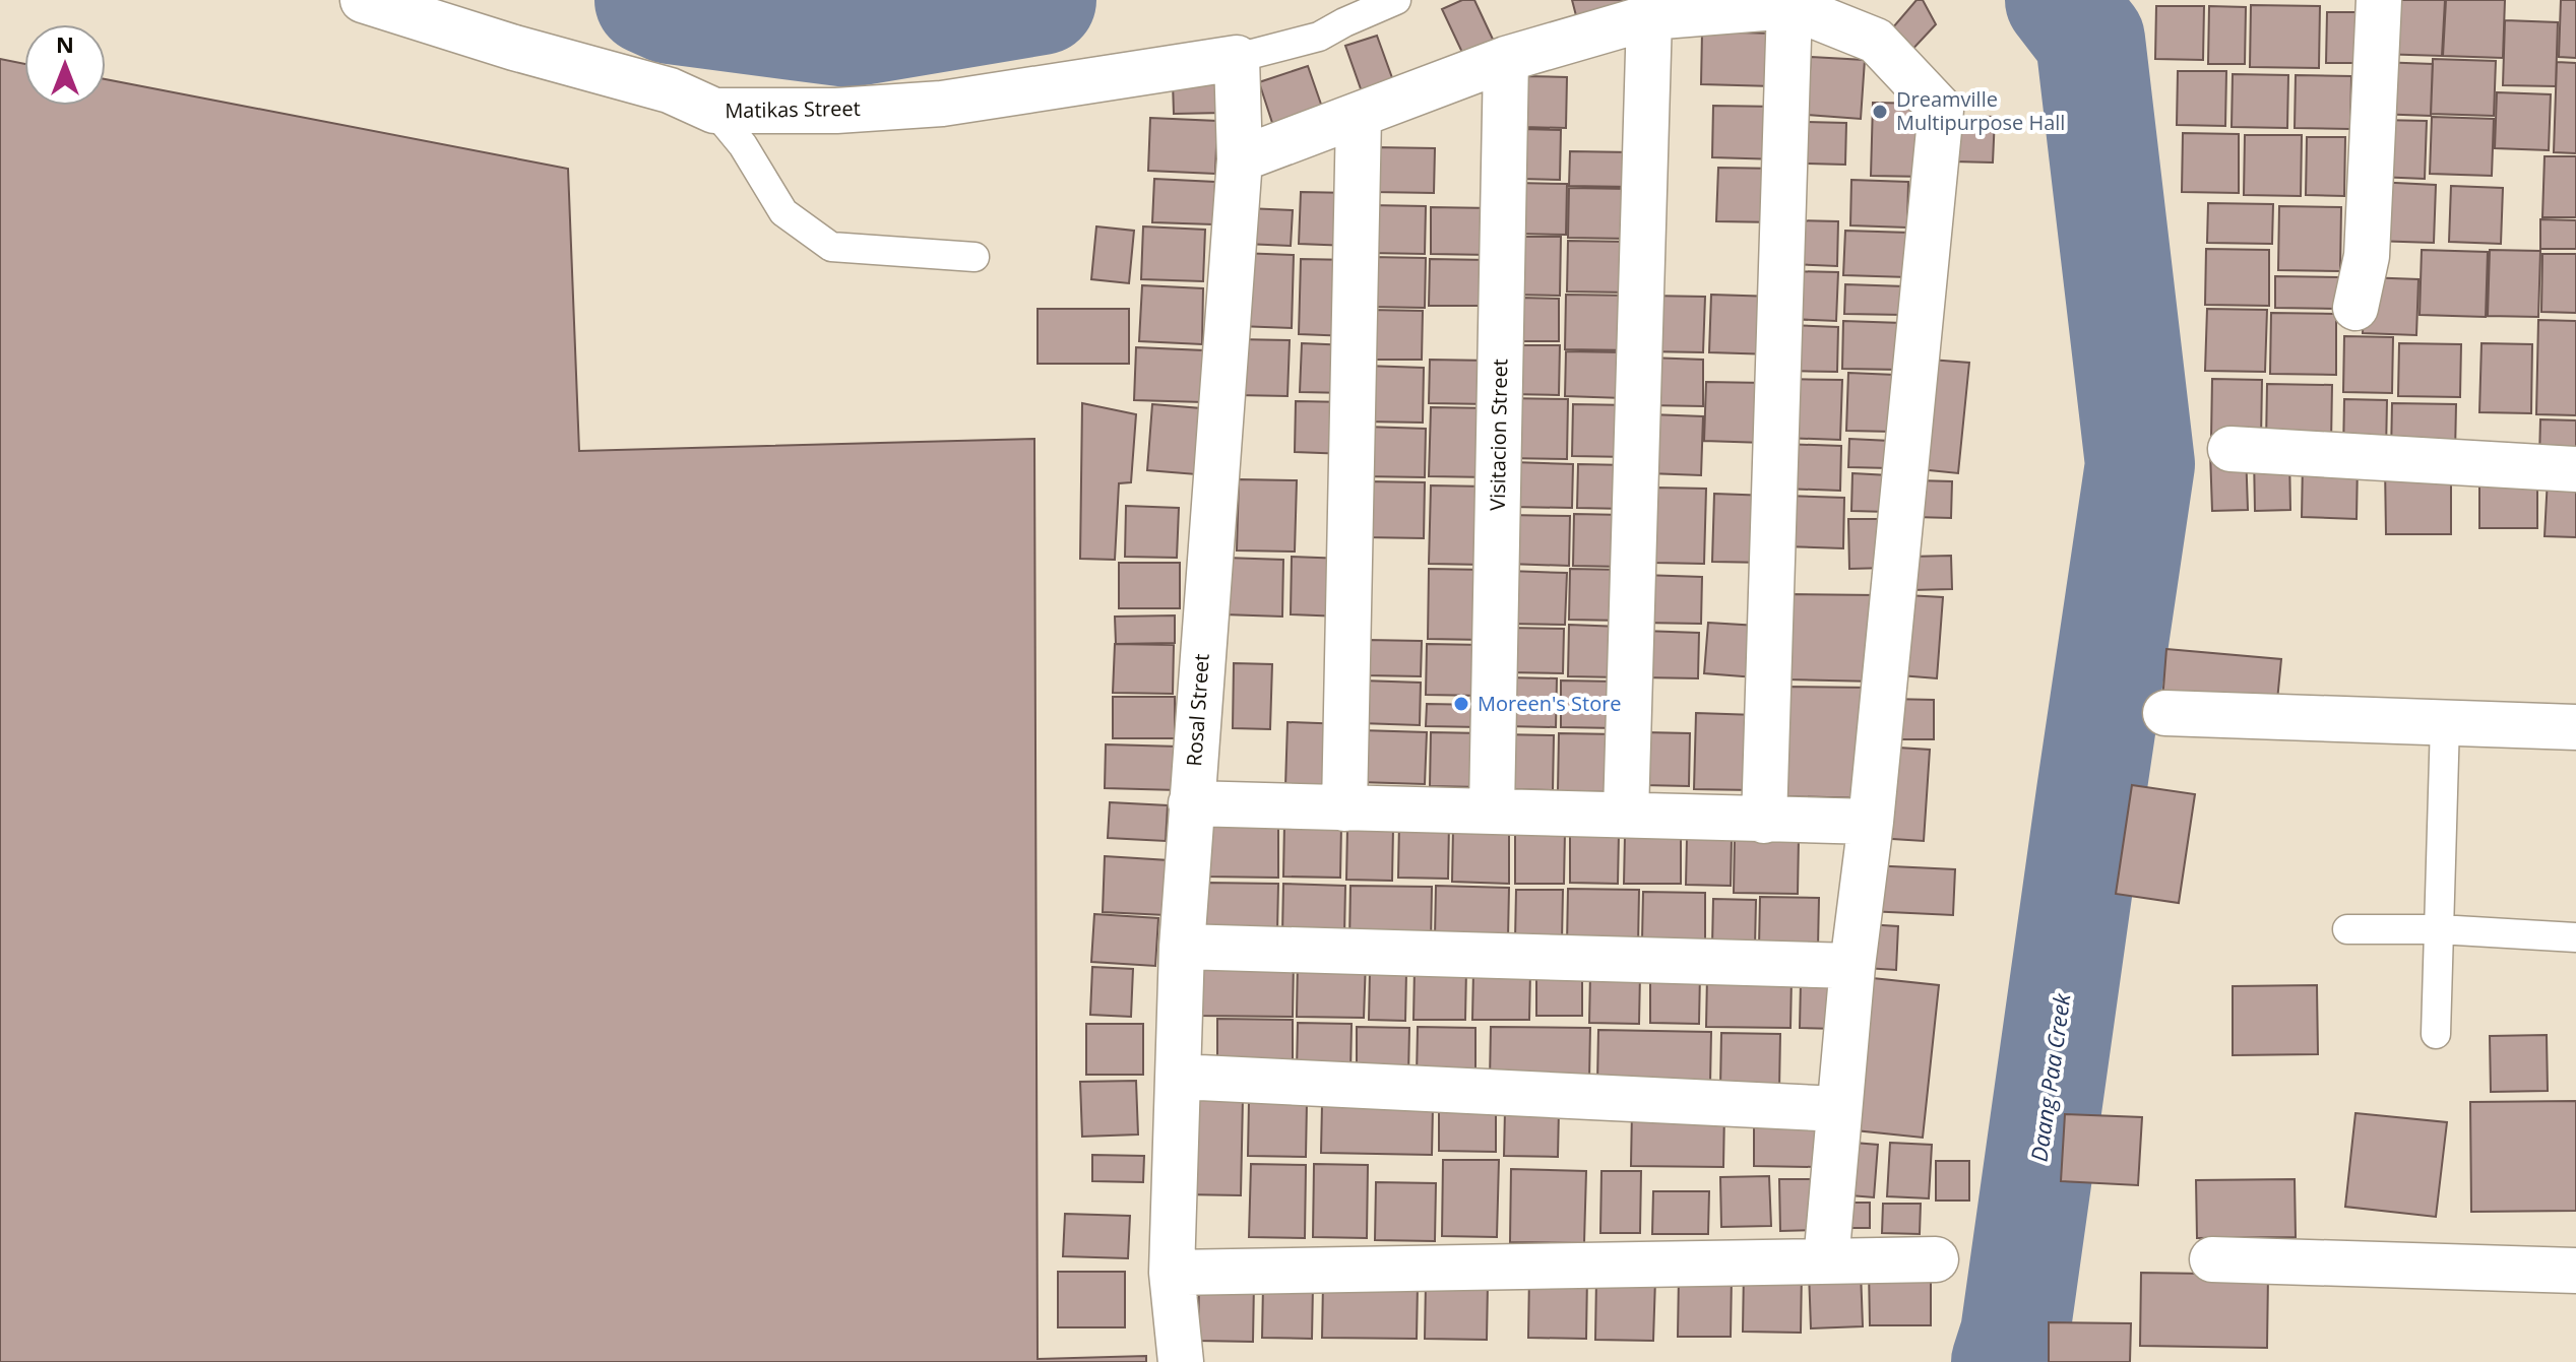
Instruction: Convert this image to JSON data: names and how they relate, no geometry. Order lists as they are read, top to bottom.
{
  "streets": {
    "street": ["Matikas Street", "Visitacion Street", "Rosal Street"]
  },
  "crossings": [
    ["Matikas Street", "Rosal Street"]
  ],
  "water": ["Daang Paa Creek"],
  "places": ["Dreamville Multipurpose Hall", "Moreen's Store"],
  "north": "top"
}
